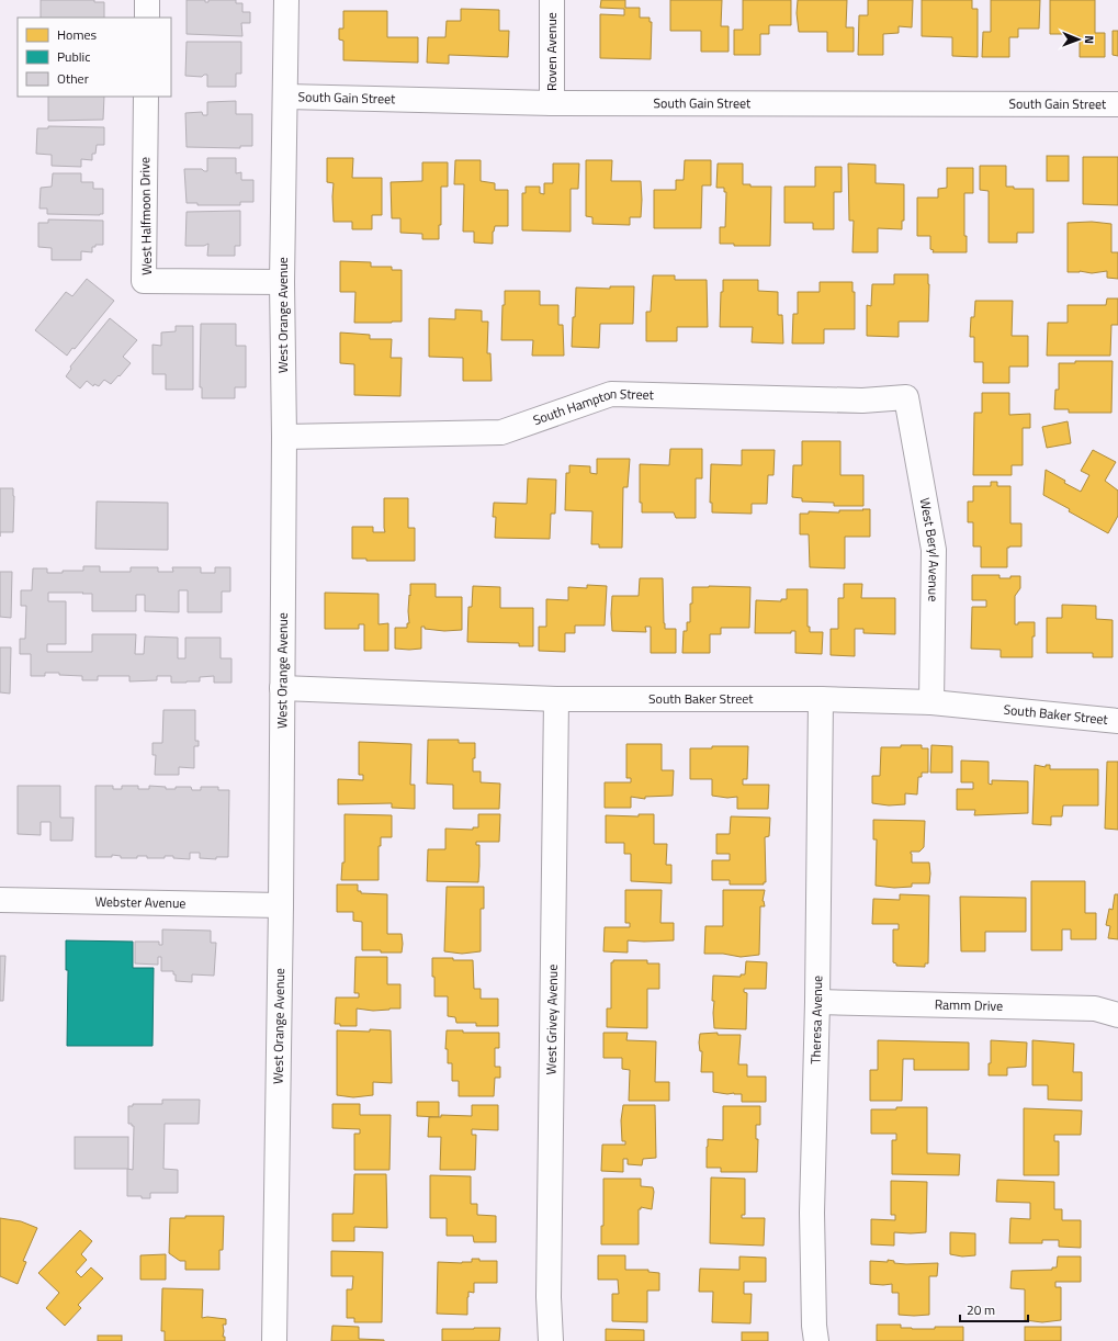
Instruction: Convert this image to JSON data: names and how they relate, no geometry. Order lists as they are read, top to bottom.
{
  "streets": {
    "street": [
      "Roven Avenue",
      "South Gain Street",
      "West Halfmoon Drive",
      "West Orange Avenue",
      "South Hampton Street",
      "West Beryl Avenue",
      "South Baker Street",
      "Webster Avenue",
      "Ramm Drive",
      "West Grivey Avenue",
      "Theresa Avenue"
    ]
  },
  "crossings": [
    ["Roven Avenue", "South Gain Street"],
    ["South Gain Street", "West Orange Avenue"],
    ["West Halfmoon Drive", "West Orange Avenue"],
    ["West Orange Avenue", "South Hampton Street"],
    ["West Orange Avenue", "South Baker Street"],
    ["West Orange Avenue", "Webster Avenue"],
    ["South Hampton Street", "West Beryl Avenue"],
    ["West Beryl Avenue", "South Baker Street"],
    ["South Baker Street", "West Grivey Avenue"],
    ["South Baker Street", "Theresa Avenue"],
    ["Ramm Drive", "Theresa Avenue"]
  ],
  "legend": ["Homes", "Public", "Other"],
  "scale_bar": "20 m",
  "north": "right"
}
